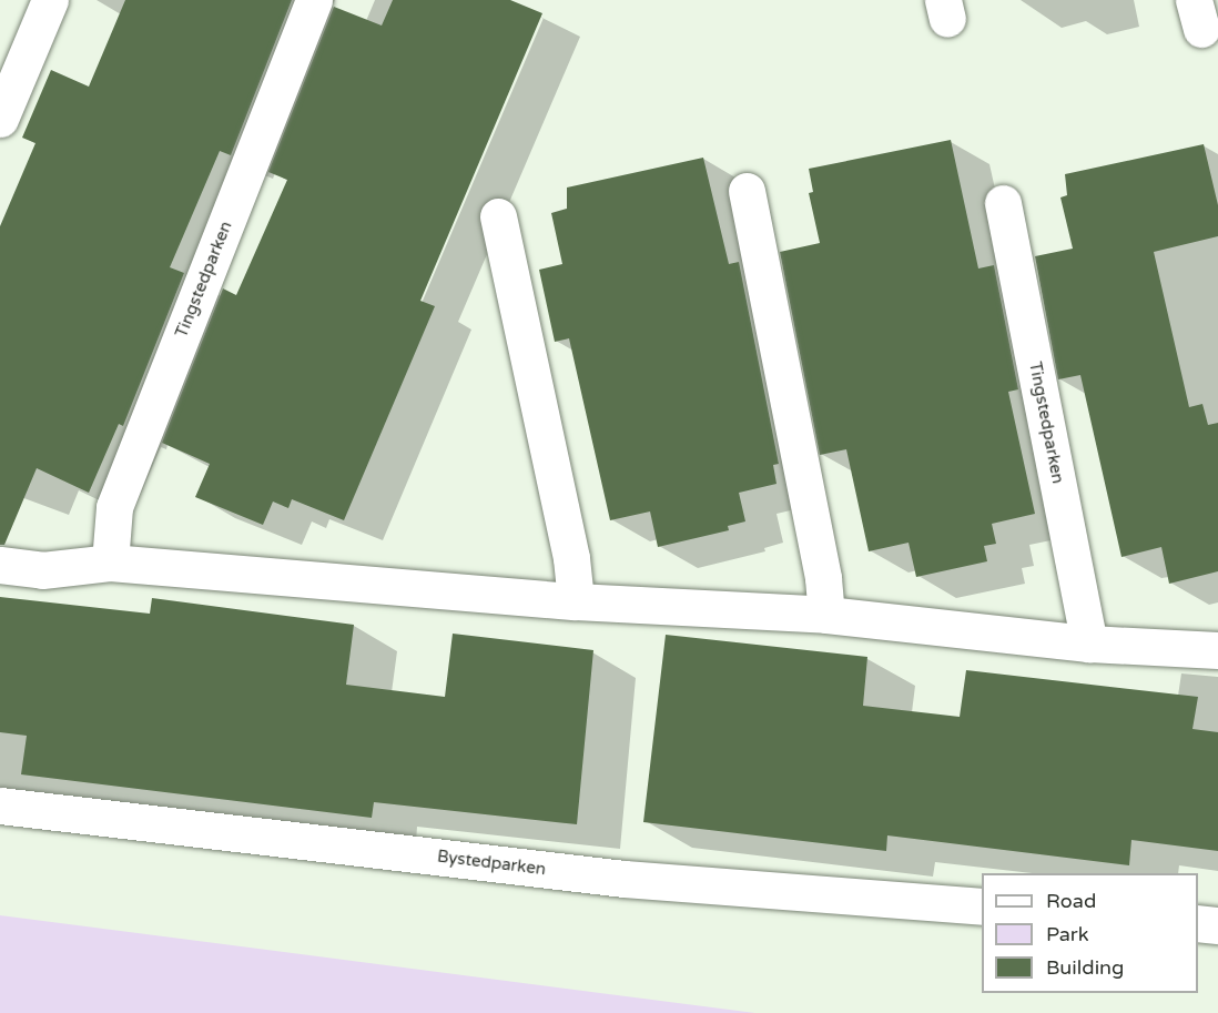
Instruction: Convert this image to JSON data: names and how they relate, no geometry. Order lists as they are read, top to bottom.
{
  "streets": {
    "street": ["Tingstedparken", "Bystedparken"]
  },
  "legend": ["Road", "Park", "Building"]
}
